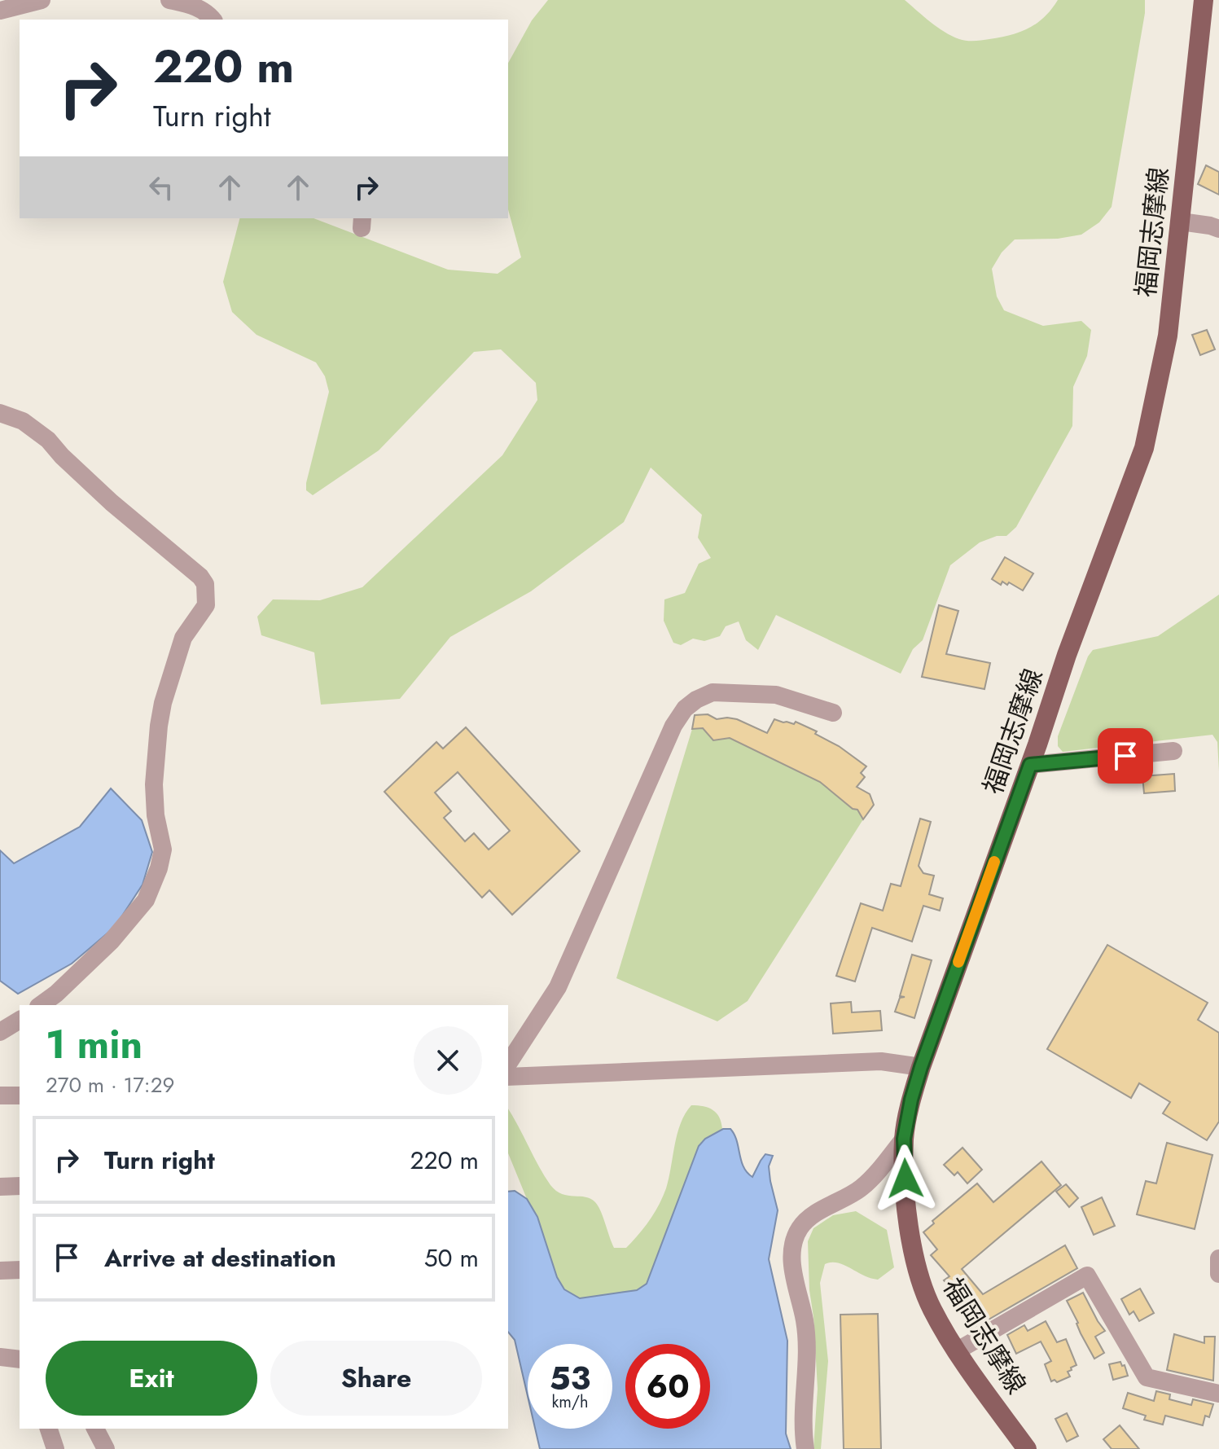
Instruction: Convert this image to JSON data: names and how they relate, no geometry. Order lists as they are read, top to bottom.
{
  "streets": {
    "main road": ["福岡志摩線"]
  },
  "page": {
    "turn": ["220 m", "Turn right"],
    "heading": ["1 min", "270 m · 17:29"],
    "list": [
      {
        "name": "Turn right",
        "value": "220 m"
      },
      {
        "name": "Arrive at destination",
        "value": "50 m"
      }
    ],
    "buttons": ["Exit", "Share"],
    "speed": "53 km/h",
    "limit": "60"
  }
}
